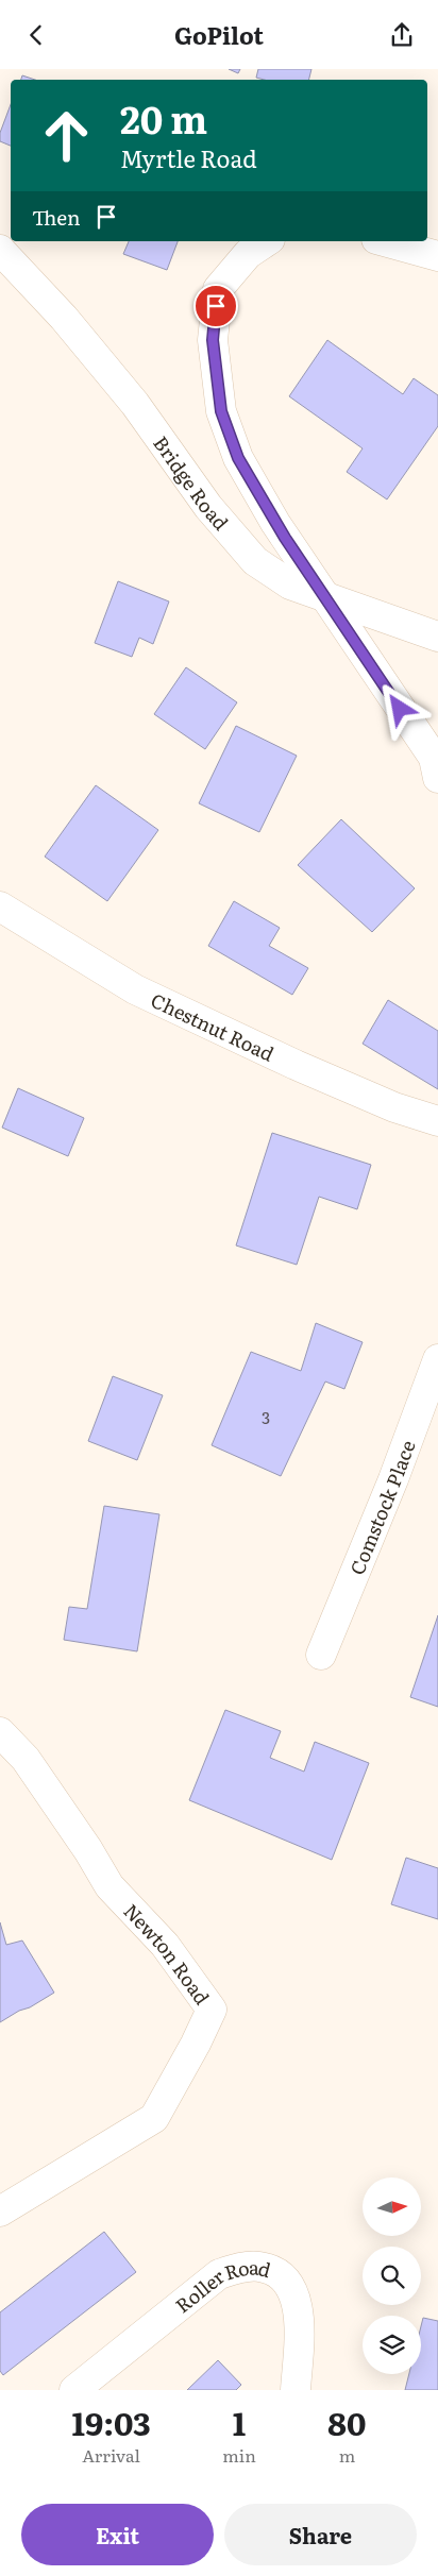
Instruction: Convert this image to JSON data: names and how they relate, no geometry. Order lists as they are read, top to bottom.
{
  "streets": {
    "street": [
      "Bridge Road",
      "Chestnut Road",
      "Comstock Place",
      "Newton Road",
      "Roller Road"
    ]
  },
  "house_numbers": ["3"],
  "north": "right",
  "page": {
    "header": "GoPilot",
    "turn": ["20 m", "Myrtle Road"],
    "then": "Then",
    "eta": [
      "19:03",
      "Arrival",
      "1",
      "min",
      "80",
      "m"
    ],
    "buttons": ["Exit", "Share"]
  }
}
